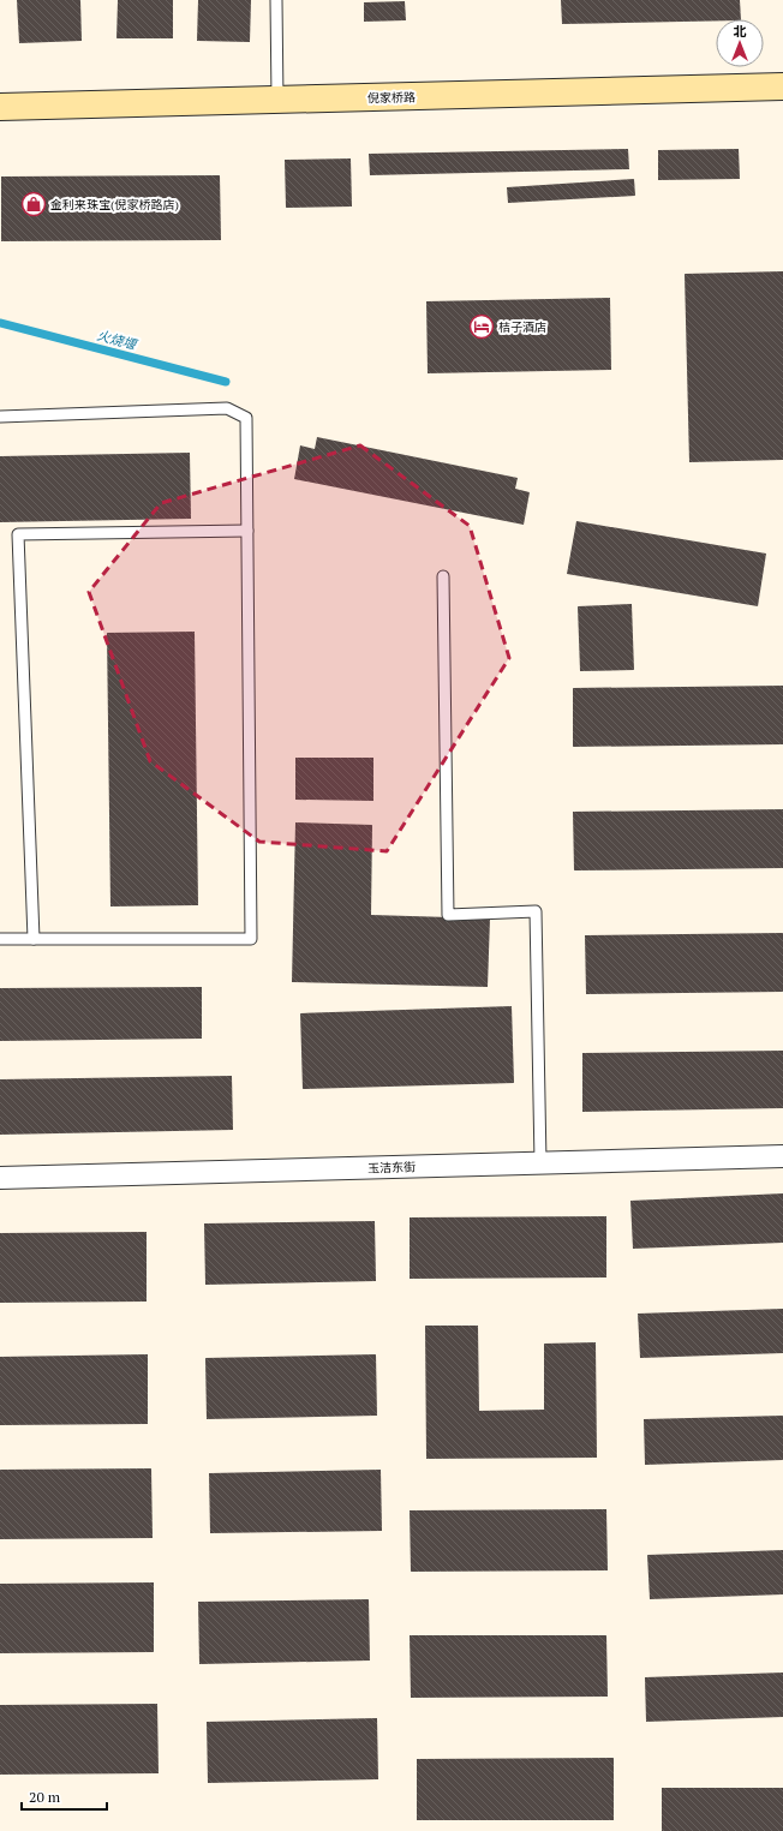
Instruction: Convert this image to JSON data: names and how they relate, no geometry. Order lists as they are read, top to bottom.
{
  "streets": {
    "main road": ["倪家桥路"],
    "street": ["玉洁东街"]
  },
  "water": ["火烧堰"],
  "places": {
    "shop": ["金利来珠宝(倪家桥路店)"],
    "hotel": ["桔子酒店"]
  },
  "scale_bar": "20 m",
  "north": "top"
}
